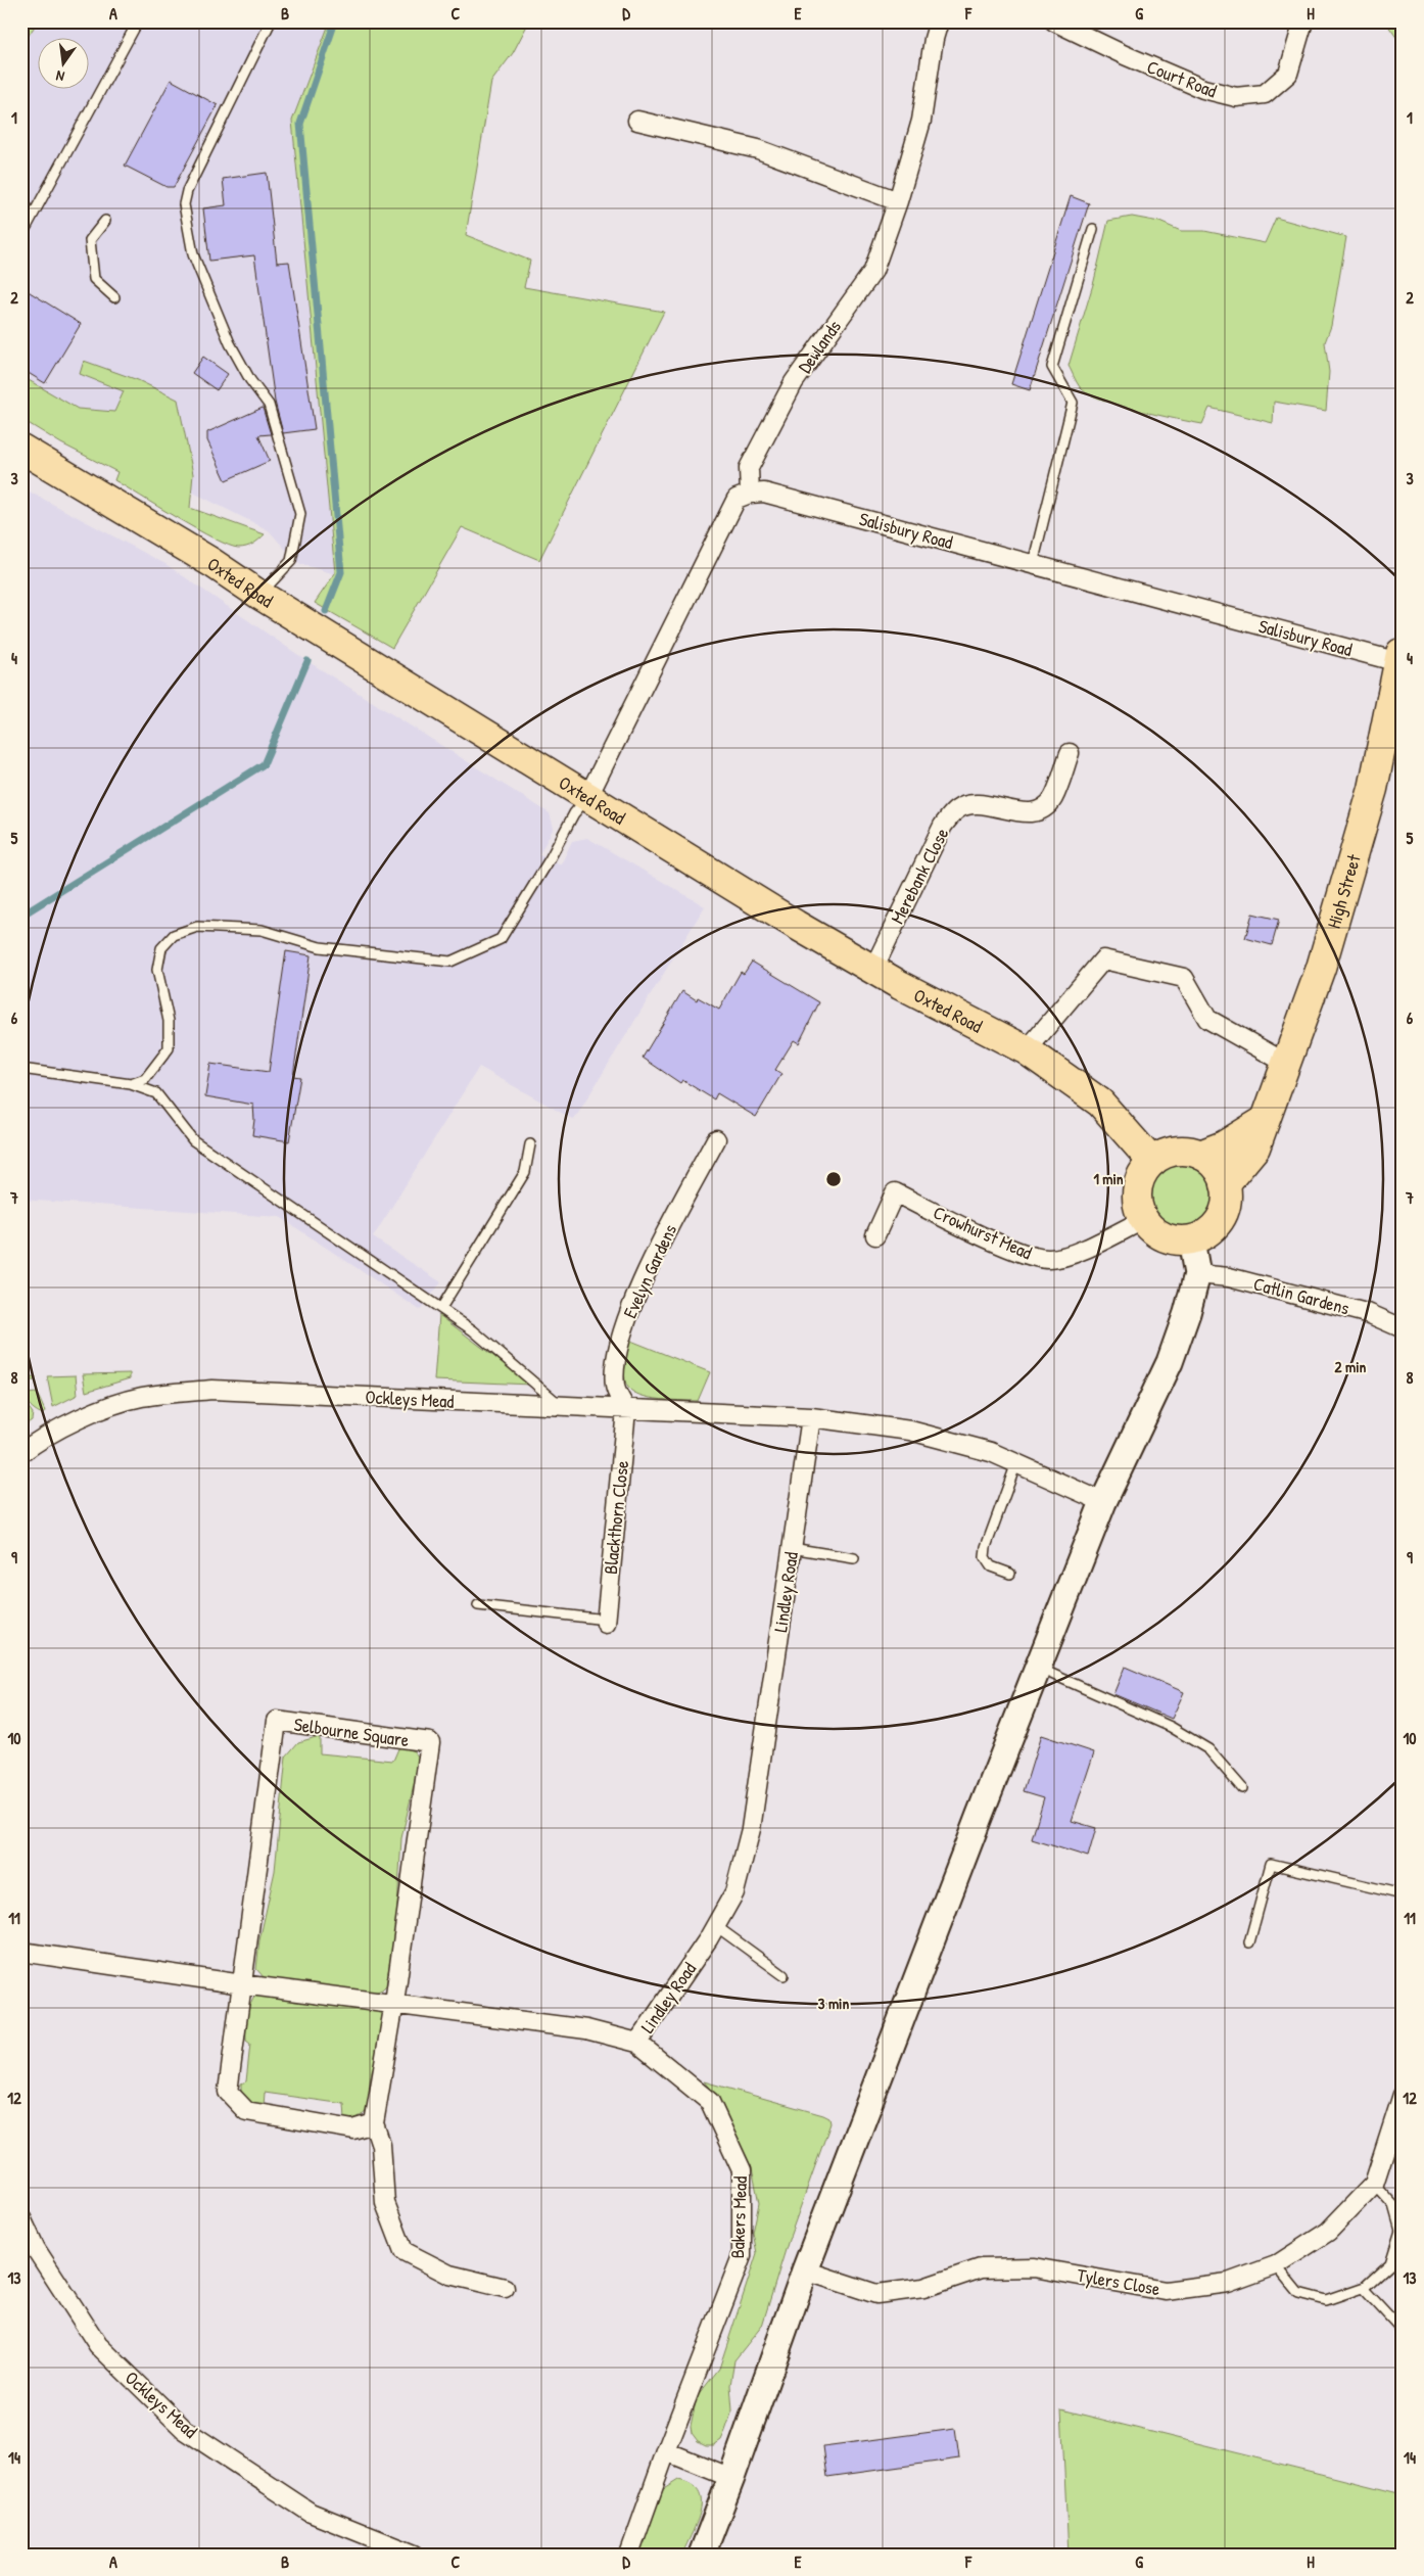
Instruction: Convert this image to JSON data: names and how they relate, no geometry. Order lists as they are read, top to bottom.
{
  "streets": {
    "main road": ["Oxted Road", "High Street"],
    "street": [
      "Court Road",
      "Dewlands",
      "Salisbury Road",
      "Merebank Close",
      "Crowhurst Mead",
      "Evelyn Gardens",
      "Catlin Gardens",
      "Ockleys Mead",
      "Blackthorn Close",
      "Lindley Road",
      "Selbourne Square",
      "Bakers Mead",
      "Tylers Close"
    ]
  },
  "crossings": [
    ["Dewlands", "Salisbury Road"],
    ["Salisbury Road", "High Street"],
    ["Oxted Road", "Merebank Close"],
    ["Oxted Road", "High Street"],
    ["Oxted Road", "Crowhurst Mead"],
    ["High Street", "Crowhurst Mead"],
    ["Evelyn Gardens", "Ockleys Mead"],
    ["Evelyn Gardens", "Blackthorn Close"],
    ["Ockleys Mead", "Blackthorn Close"],
    ["Ockleys Mead", "Lindley Road"],
    ["Lindley Road", "Bakers Mead"]
  ],
  "north": "bottom",
  "grid": {
    "columns": [
      "A",
      "B",
      "C",
      "D",
      "E",
      "F",
      "G",
      "H"
    ],
    "rows": [
      "1",
      "2",
      "3",
      "4",
      "5",
      "6",
      "7",
      "8",
      "9",
      "10",
      "11",
      "12",
      "13",
      "14"
    ]
  },
  "rings": ["1 min", "2 min", "3 min"]
}
